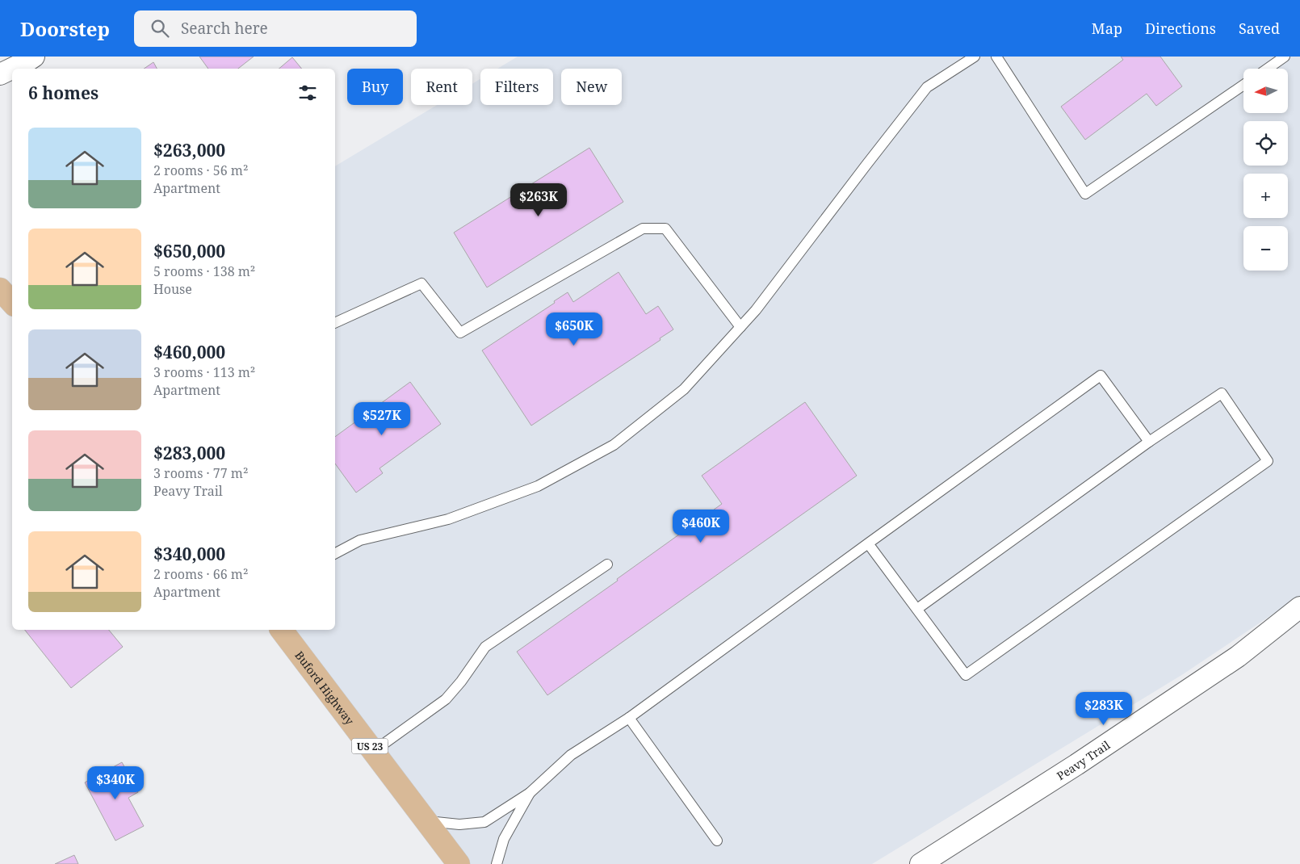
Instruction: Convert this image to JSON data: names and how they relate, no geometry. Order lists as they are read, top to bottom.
{
  "streets": {
    "main road": ["Buford Highway", "US 23"],
    "street": ["Peavy Trail"]
  },
  "north": "left",
  "page": {
    "header": "Doorstep",
    "search": "Search here",
    "nav": ["Map", "Directions", "Saved"],
    "map_buttons": ["+", "−"],
    "chip": [
      "Buy",
      "Rent",
      "Filters",
      "New"
    ],
    "heading": "6 homes",
    "list": [
      {
        "name": "$263,000",
        "note": "2 rooms · 56 m² · Apartment"
      },
      {
        "name": "$650,000",
        "note": "5 rooms · 138 m² · House"
      },
      {
        "name": "$460,000",
        "note": "3 rooms · 113 m² · Apartment"
      },
      {
        "name": "$283,000",
        "note": "3 rooms · 77 m² · Peavy Trail"
      },
      {
        "name": "$340,000",
        "note": "2 rooms · 66 m² · Apartment"
      }
    ],
    "price": [
      "$263K",
      "$650K",
      "$527K",
      "$460K",
      "$283K",
      "$340K"
    ]
  }
}
